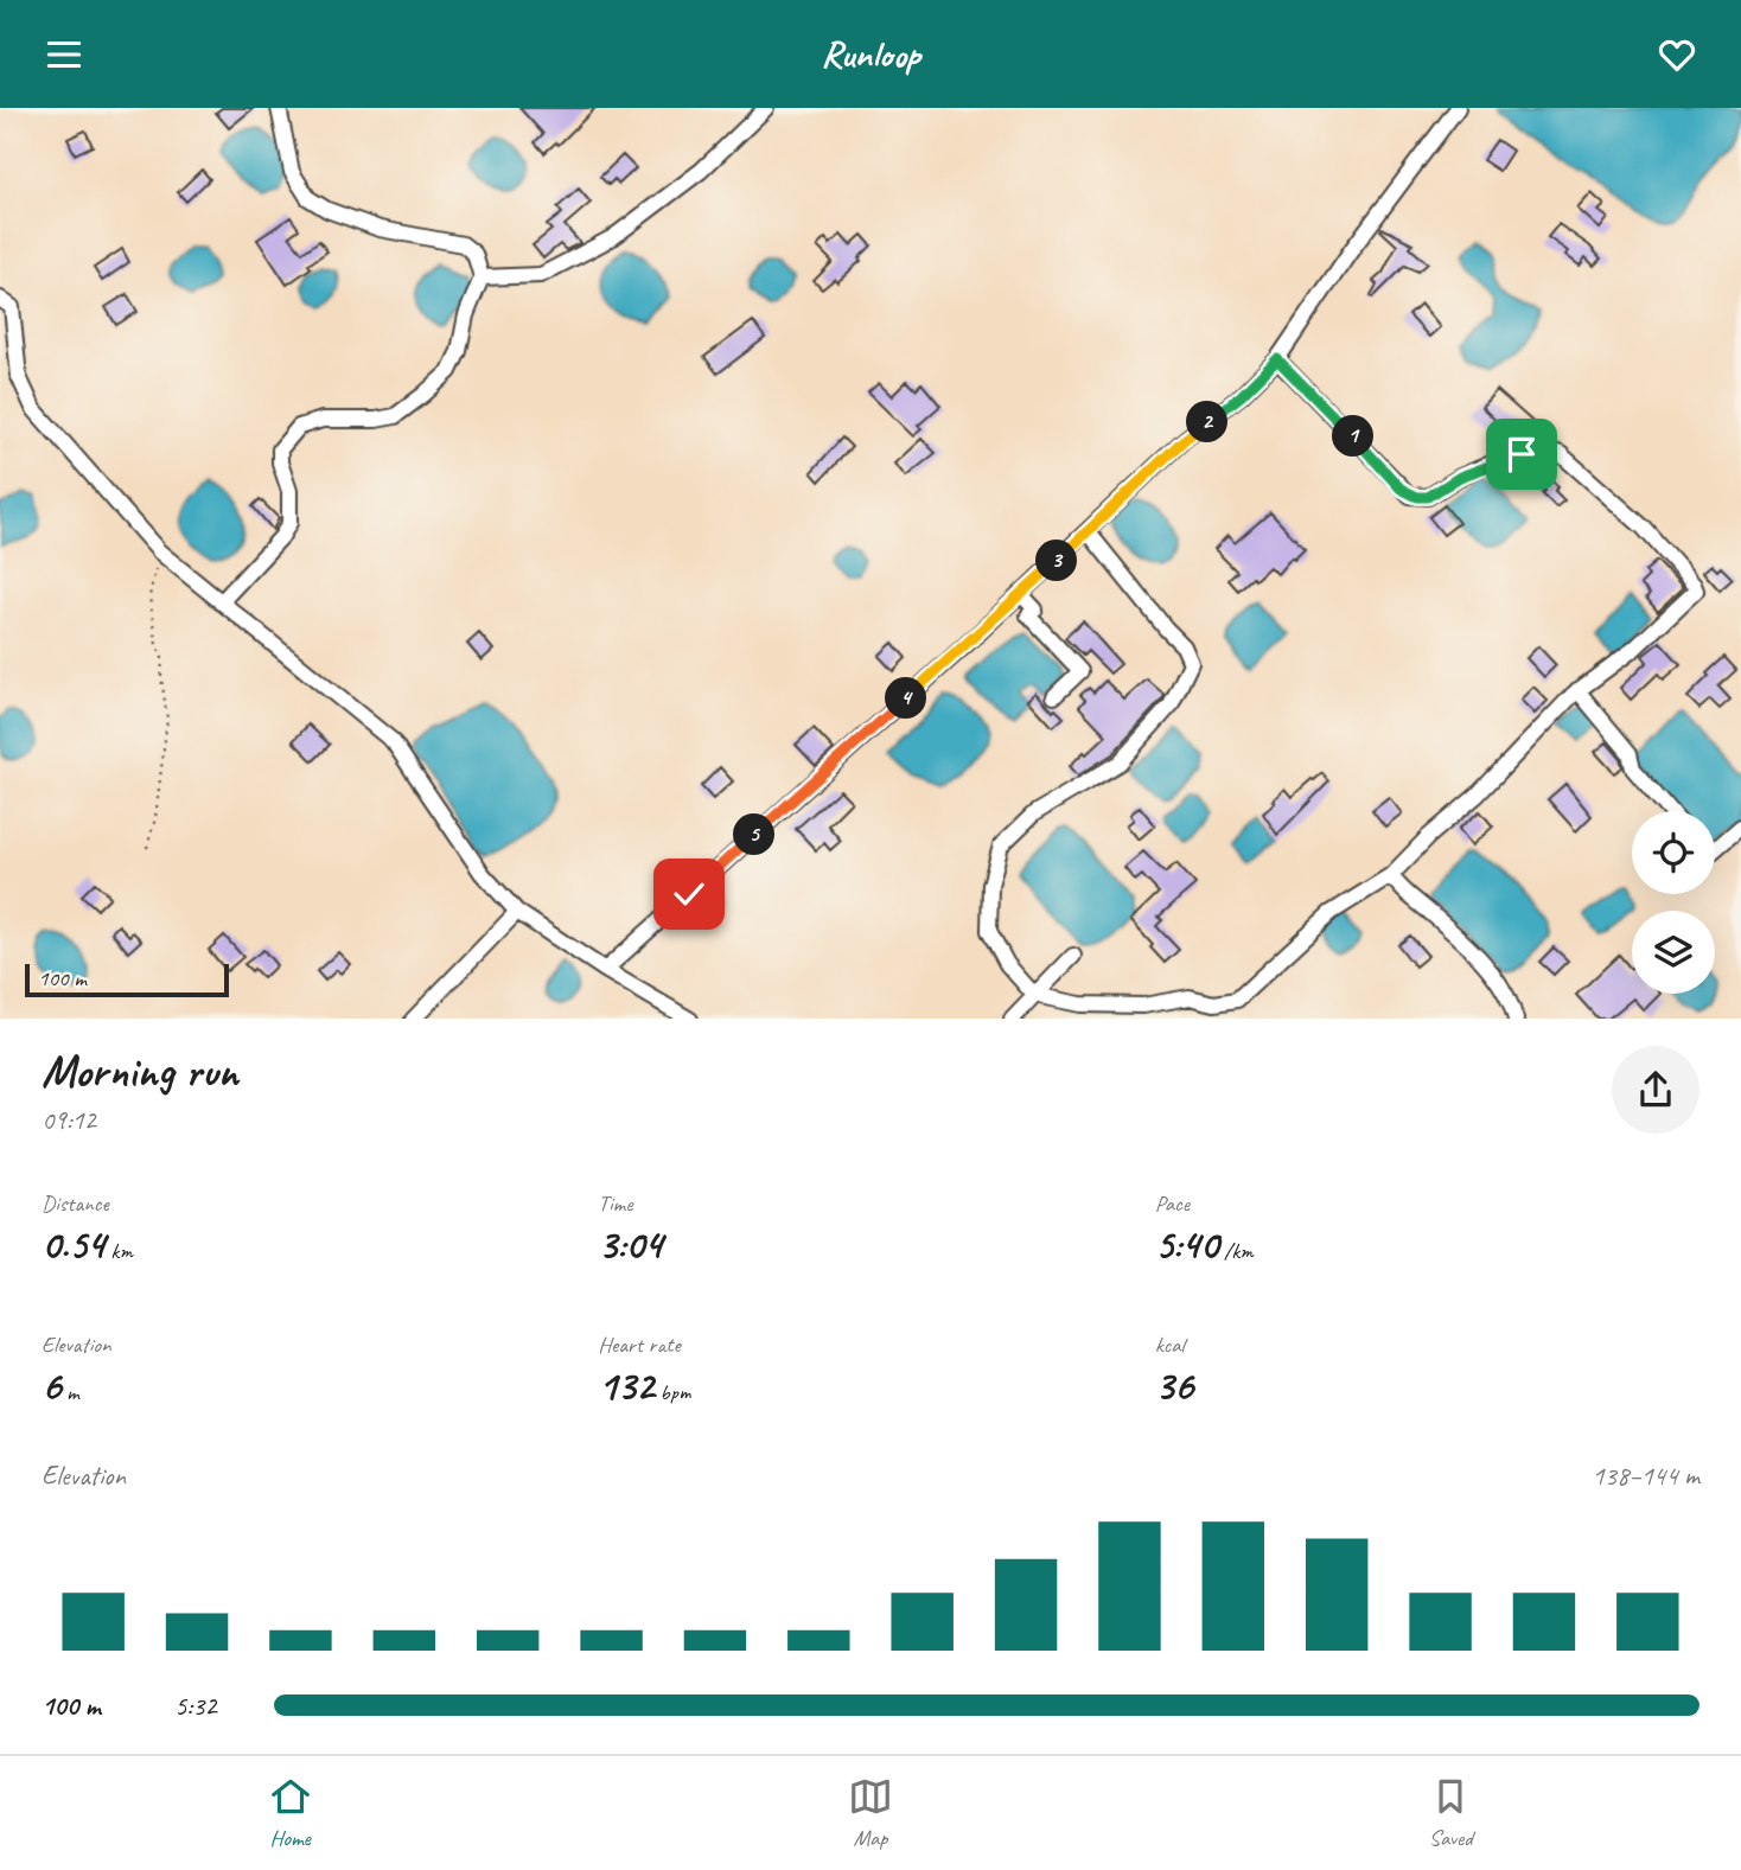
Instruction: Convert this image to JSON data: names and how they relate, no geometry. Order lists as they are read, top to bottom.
{
  "scale_bar": "100 m",
  "page": {
    "header": "Runloop",
    "pins": [
      "2",
      "1",
      "3",
      "4",
      "5"
    ],
    "scale": "100 m",
    "heading": ["Morning run", "09:12"],
    "stats": [
      ["Distance", "0.54 km"],
      ["Time", "3:04"],
      ["Pace", "5:40 /km"],
      ["Elevation", "6 m"],
      ["Heart rate", "132 bpm"],
      ["kcal", "36"]
    ],
    "chart": ["Elevation", "138–144 m"],
    "list": [
      {
        "name": "100 m",
        "note": "5:32"
      }
    ],
    "tabs": ["Home", "Map", "Saved"]
  }
}
